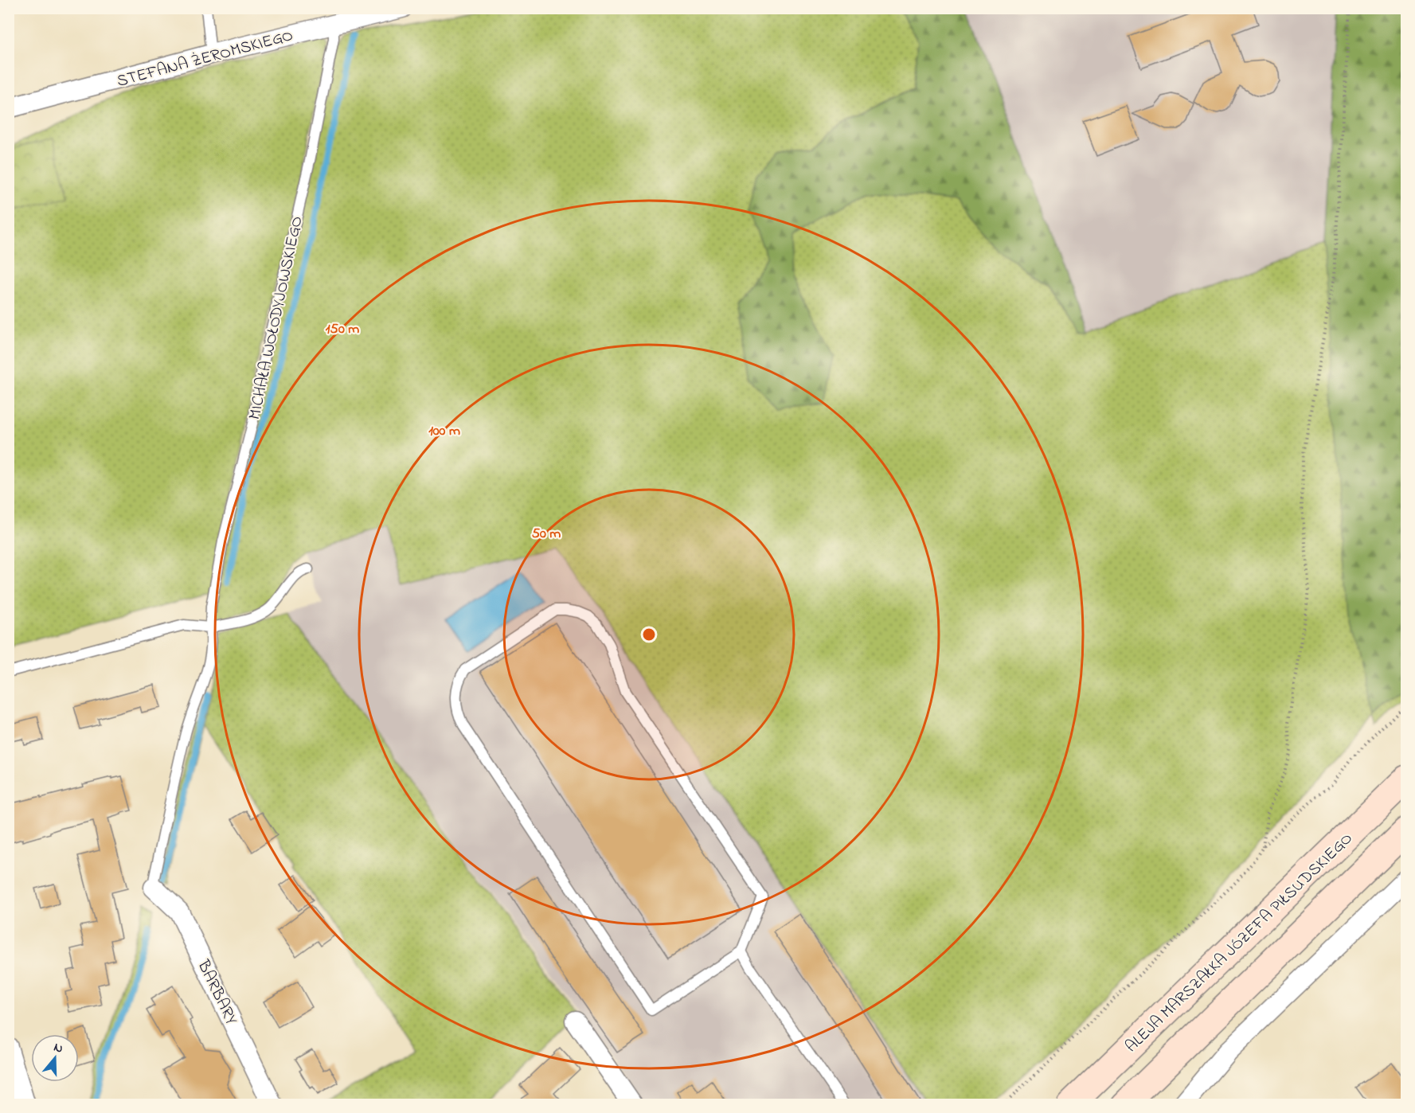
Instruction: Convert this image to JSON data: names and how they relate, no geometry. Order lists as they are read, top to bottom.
{
  "streets": {
    "main road": ["ALEJA MARSZAŁKA JÓZEFA PIŁSUDSKIEGO"],
    "street": ["STEFANA ŻEROMSKIEGO", "BARBARY"],
    "lane": ["MICHAŁA WOŁODYJOWSKIEGO"]
  },
  "crossings": [
    ["STEFANA ŻEROMSKIEGO", "MICHAŁA WOŁODYJOWSKIEGO"],
    ["MICHAŁA WOŁODYJOWSKIEGO", "BARBARY"]
  ],
  "north": "top",
  "rings": ["150 m", "100 m", "50 m"]
}
